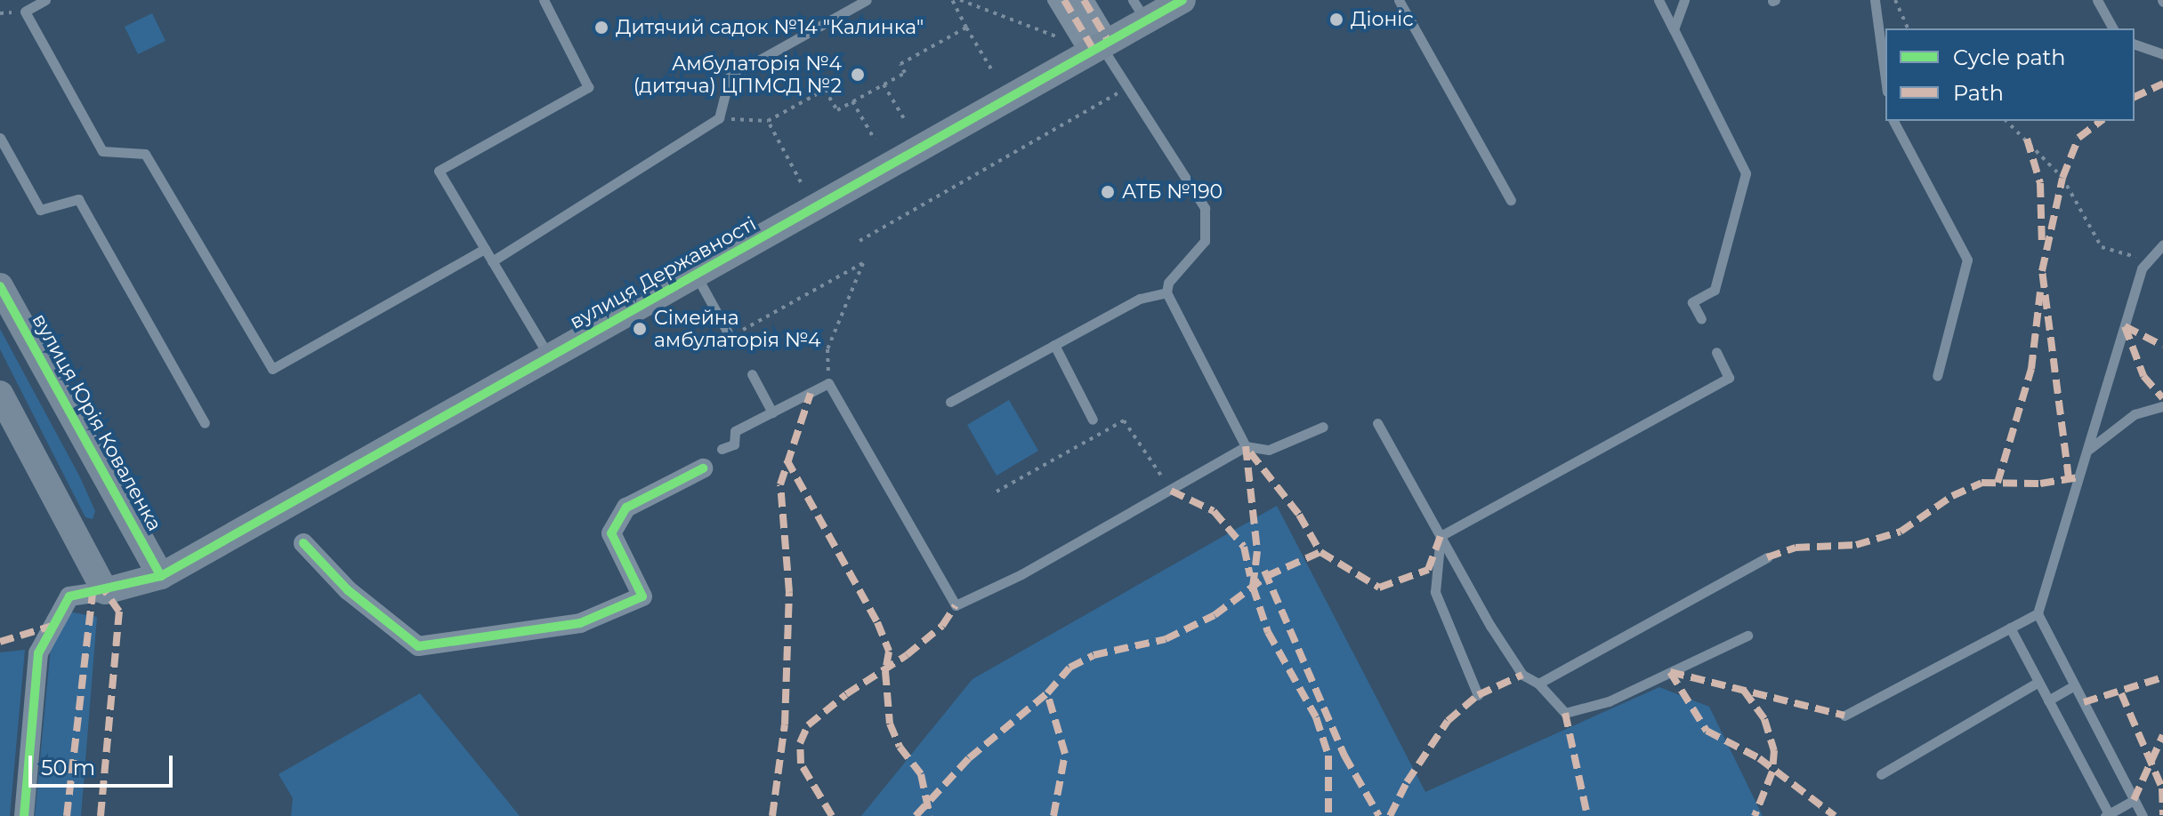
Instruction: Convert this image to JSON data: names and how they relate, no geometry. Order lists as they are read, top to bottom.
{
  "streets": {
    "street": ["вулиця Державності", "вулиця Юрія Коваленка"]
  },
  "crossings": [
    ["вулиця Державності", "вулиця Юрія Коваленка"]
  ],
  "places": [
    "Діоніс",
    "Дитячий садок №14 \"Калинка\"",
    "Амбулаторія №4 (дитяча) ЦПМСД №2",
    "АТБ №190",
    "Сімейна амбулаторія №4"
  ],
  "legend": ["Cycle path", "Path"],
  "scale_bar": "50 m"
}
